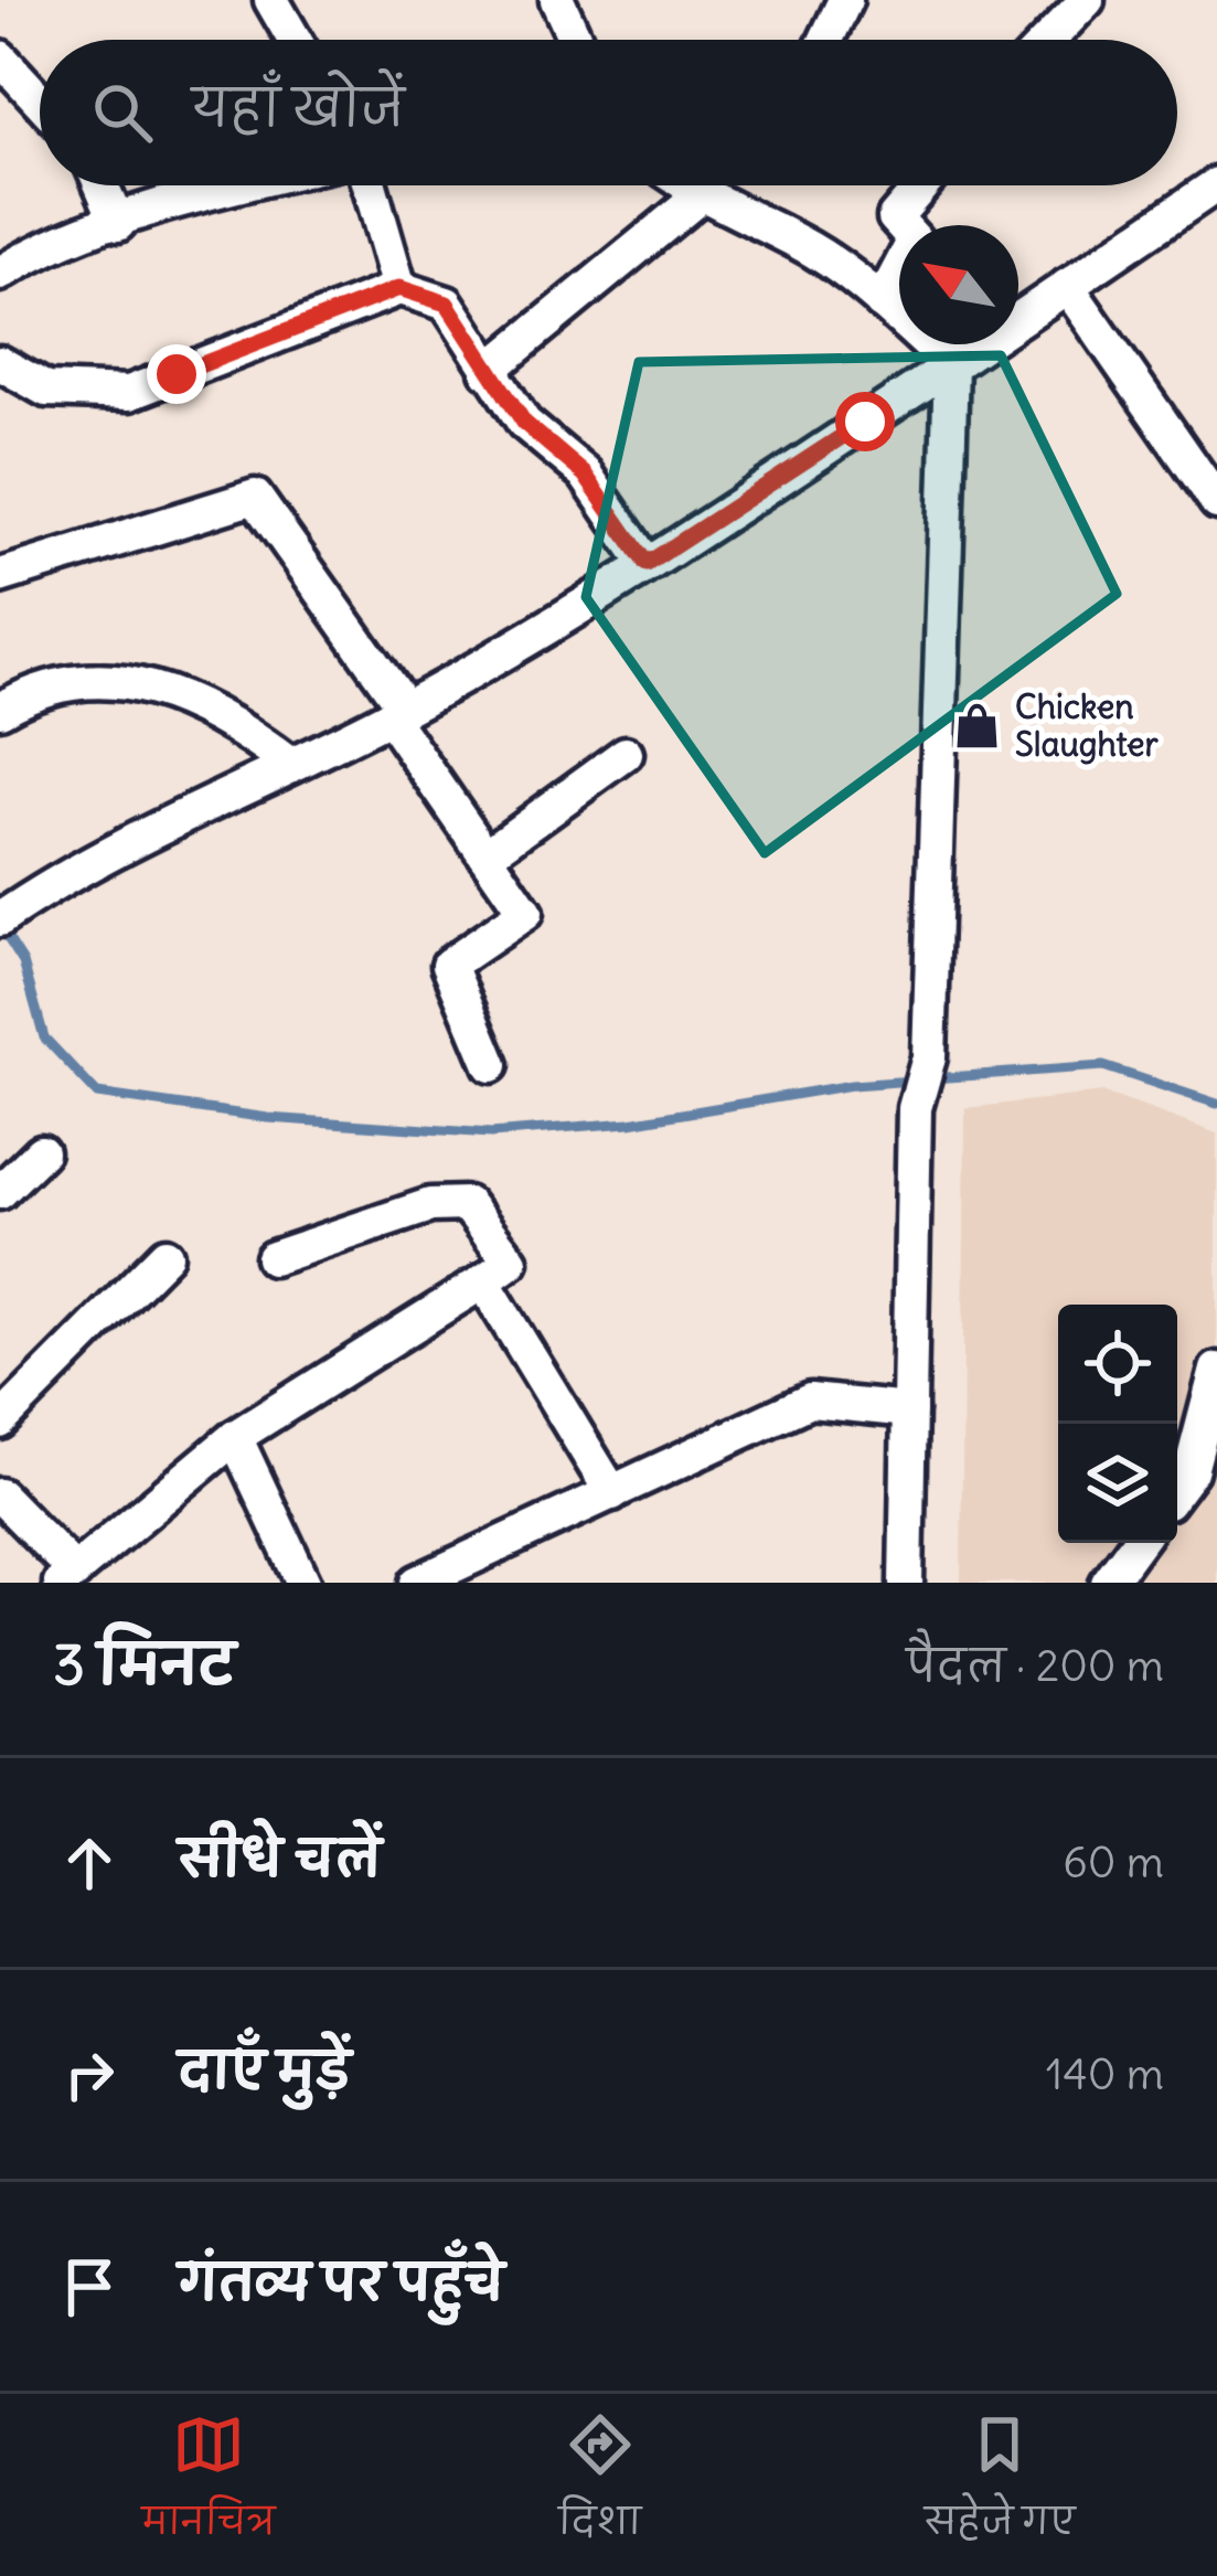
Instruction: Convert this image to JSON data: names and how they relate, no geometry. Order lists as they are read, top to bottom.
{
  "places": {
    "shop": ["Chicken Slaughter"]
  },
  "north": "top left",
  "page": {
    "search": "यहाँ खोजें",
    "heading": ["3 मिनट", "पैदल · 200 m"],
    "list": [
      ["सीधे चलें", "60 m"],
      ["दाएँ मुड़ें", "140 m"],
      "गंतव्य पर पहुँचे"
    ],
    "nav": ["मानचित्र", "दिशा", "सहेजे गए"]
  }
}
